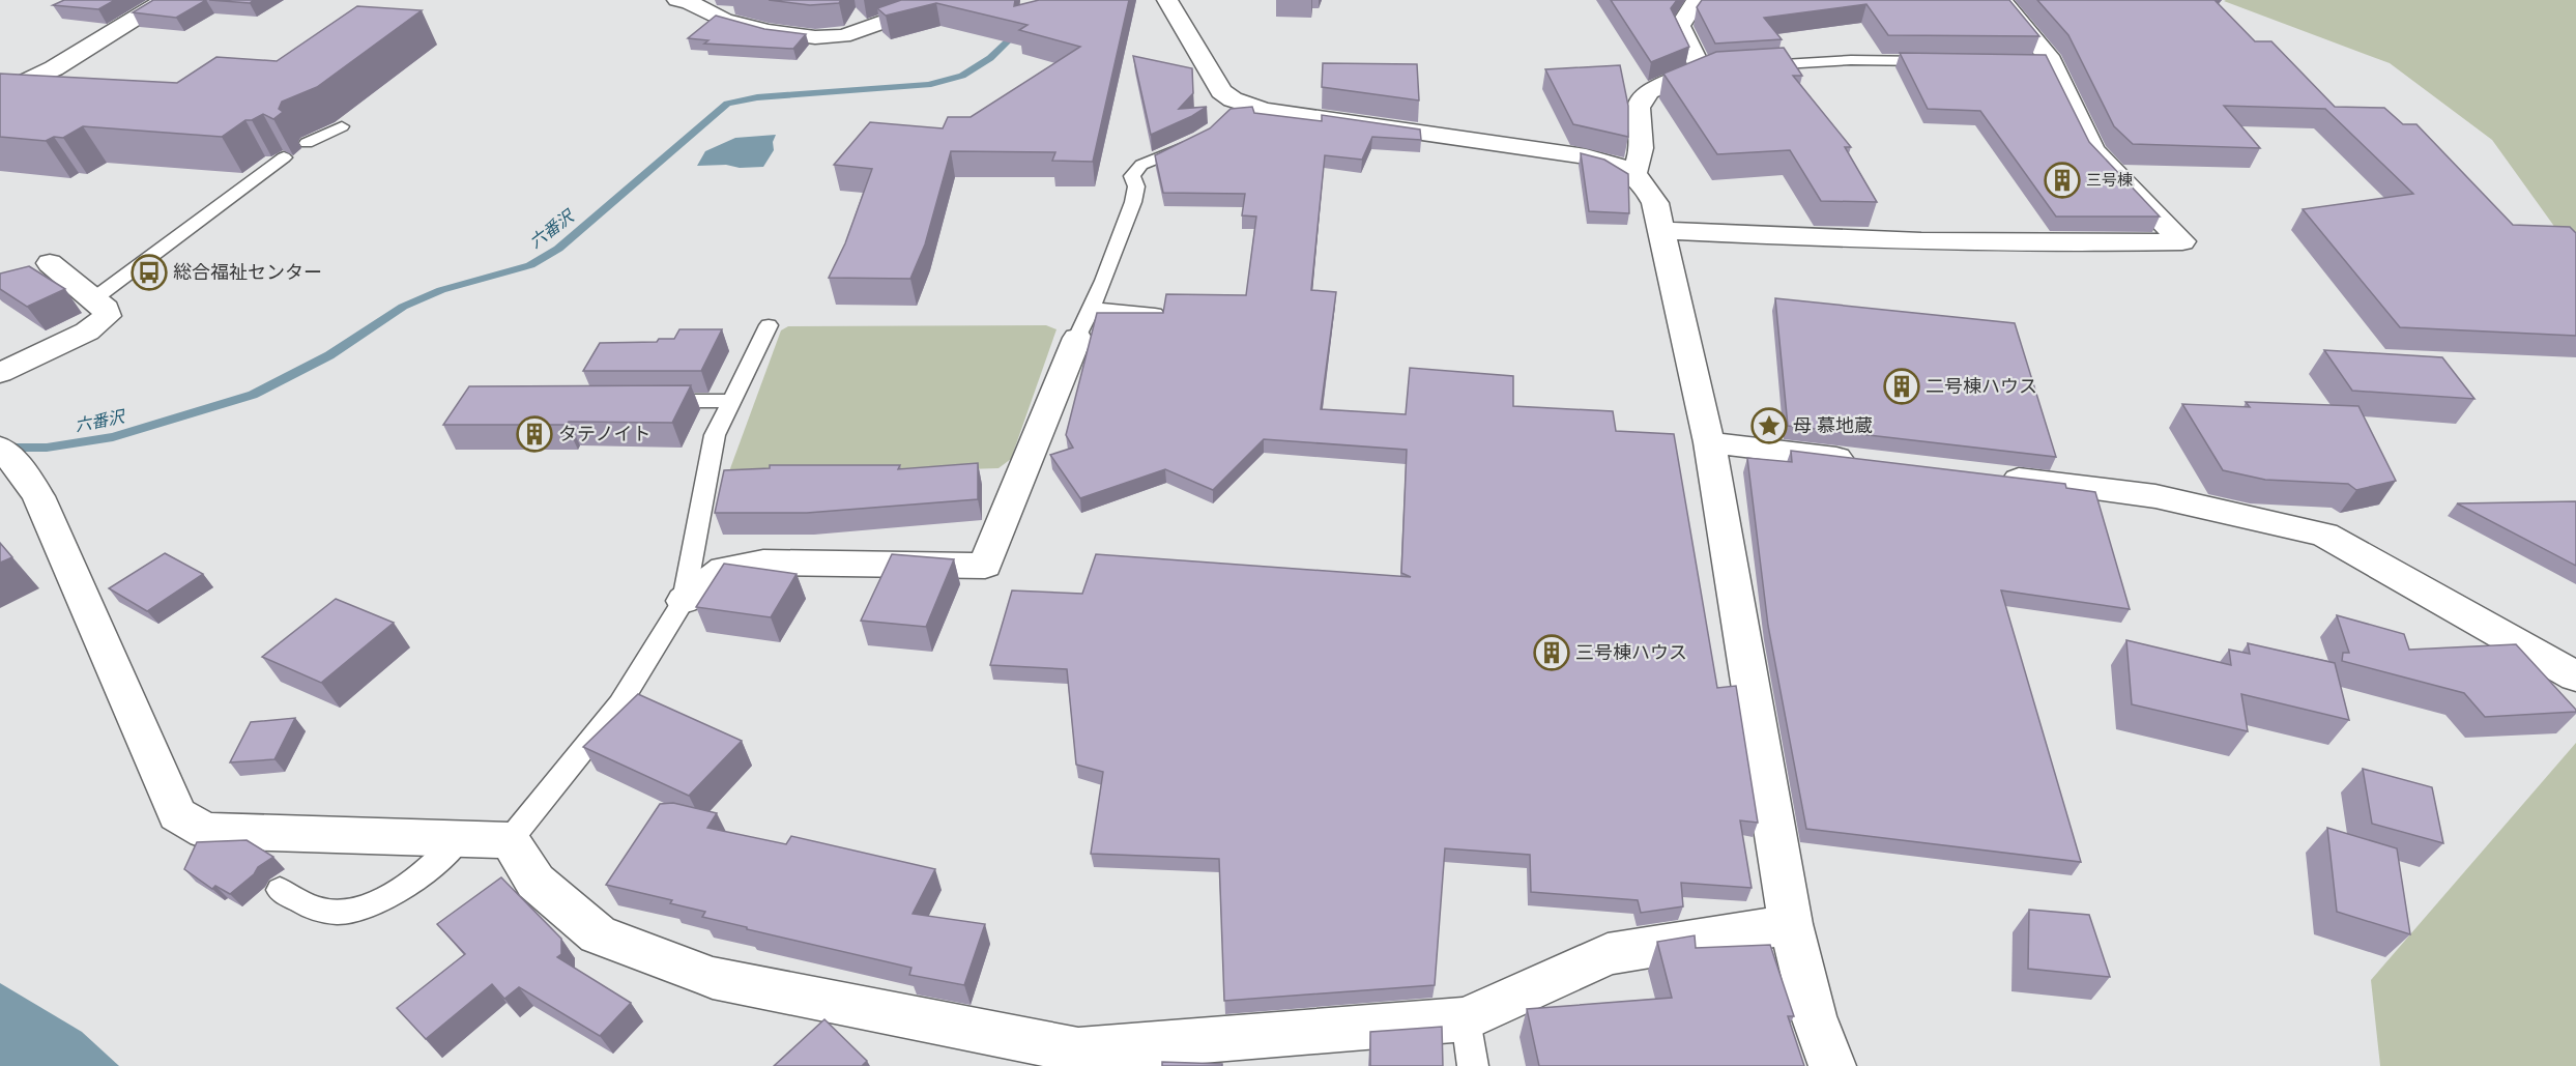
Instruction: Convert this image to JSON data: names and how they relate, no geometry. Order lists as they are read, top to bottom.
{
  "water": ["六番沢"],
  "places": {
    "building": [
      "三号棟",
      "二号棟ハウス",
      "タテノイト",
      "三号棟ハウス"
    ],
    "bus stop": ["総合福祉センター"],
    "place": ["母 慕地蔵"]
  }
}
